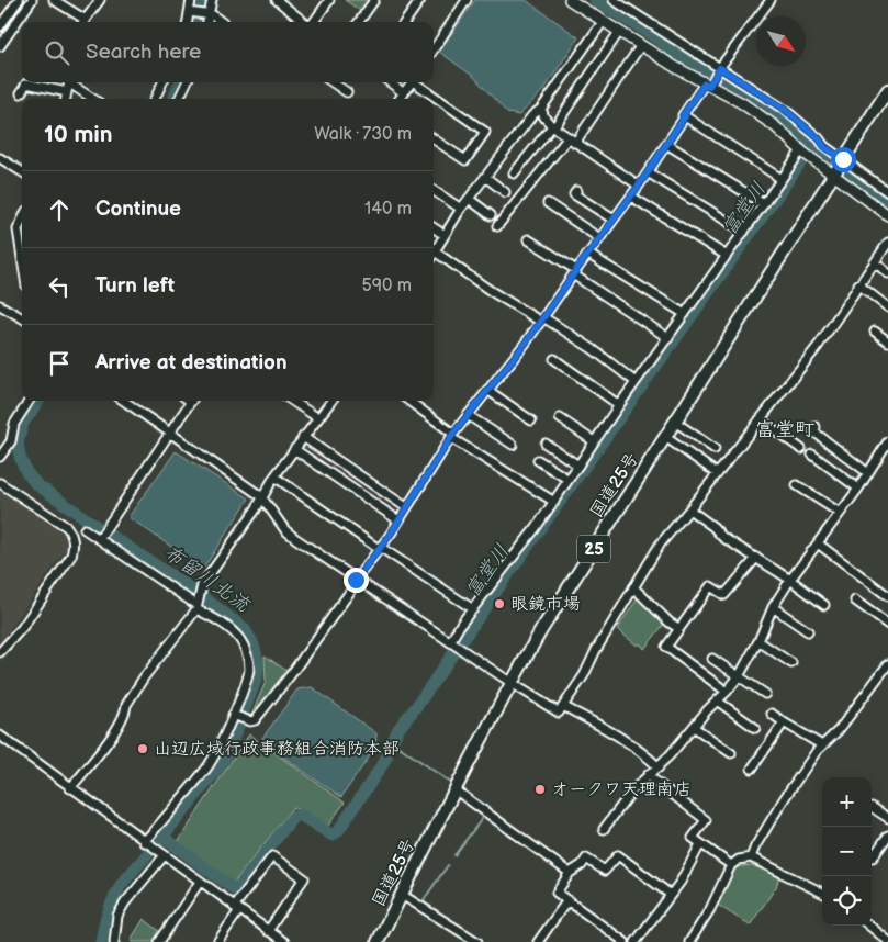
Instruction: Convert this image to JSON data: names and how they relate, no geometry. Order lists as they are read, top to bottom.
{
  "streets": {
    "highway": ["国道25号", "25"]
  },
  "districts": ["富堂町"],
  "water": ["富堂川", "布留川北流"],
  "places": ["眼鏡市場", "山辺広域行政事務組合消防本部", "オークワ天理南店"],
  "north": "bottom right",
  "page": {
    "search": "Search here",
    "heading": ["10 min", "Walk · 730 m"],
    "list": [
      ["Continue", "140 m"],
      ["Turn left", "590 m"],
      "Arrive at destination"
    ],
    "map_buttons": ["+", "−"]
  }
}
